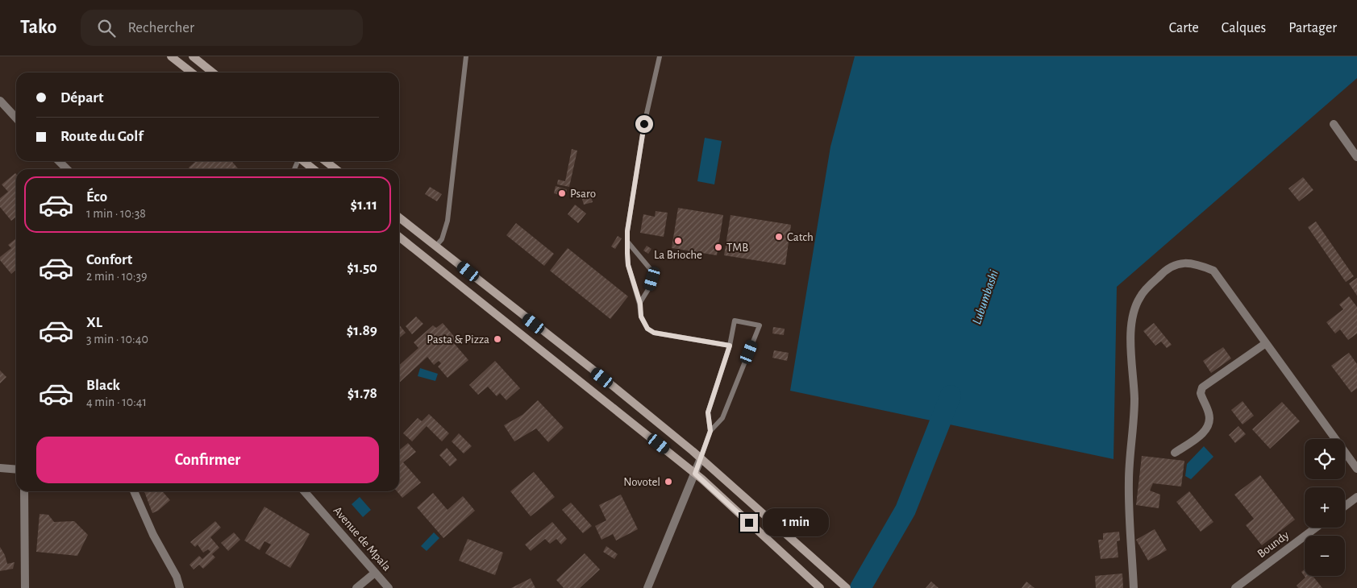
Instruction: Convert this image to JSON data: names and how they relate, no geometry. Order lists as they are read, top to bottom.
{
  "streets": {
    "street": ["Avenue de Mpala", "Boundy"]
  },
  "water": ["Lubumbashi"],
  "places": [
    "Psaro",
    "Catch",
    "La Brioche",
    "TMB",
    "Pasta & Pizza",
    "Novotel"
  ],
  "page": {
    "header": "Tako",
    "search": "Rechercher",
    "nav": ["Carte", "Calques", "Partager"],
    "banner": ["Départ", "Route du Golf"],
    "list": [
      {
        "name": "Éco",
        "note": "1 min · 10:38",
        "value": "$1.11"
      },
      {
        "name": "Confort",
        "note": "2 min · 10:39",
        "value": "$1.50"
      },
      {
        "name": "XL",
        "note": "3 min · 10:40",
        "value": "$1.89"
      },
      {
        "name": "Black",
        "note": "4 min · 10:41",
        "value": "$1.78"
      }
    ],
    "buttons": "Confirmer",
    "map_buttons": ["+", "−"],
    "bubble": "1 min"
  }
}
